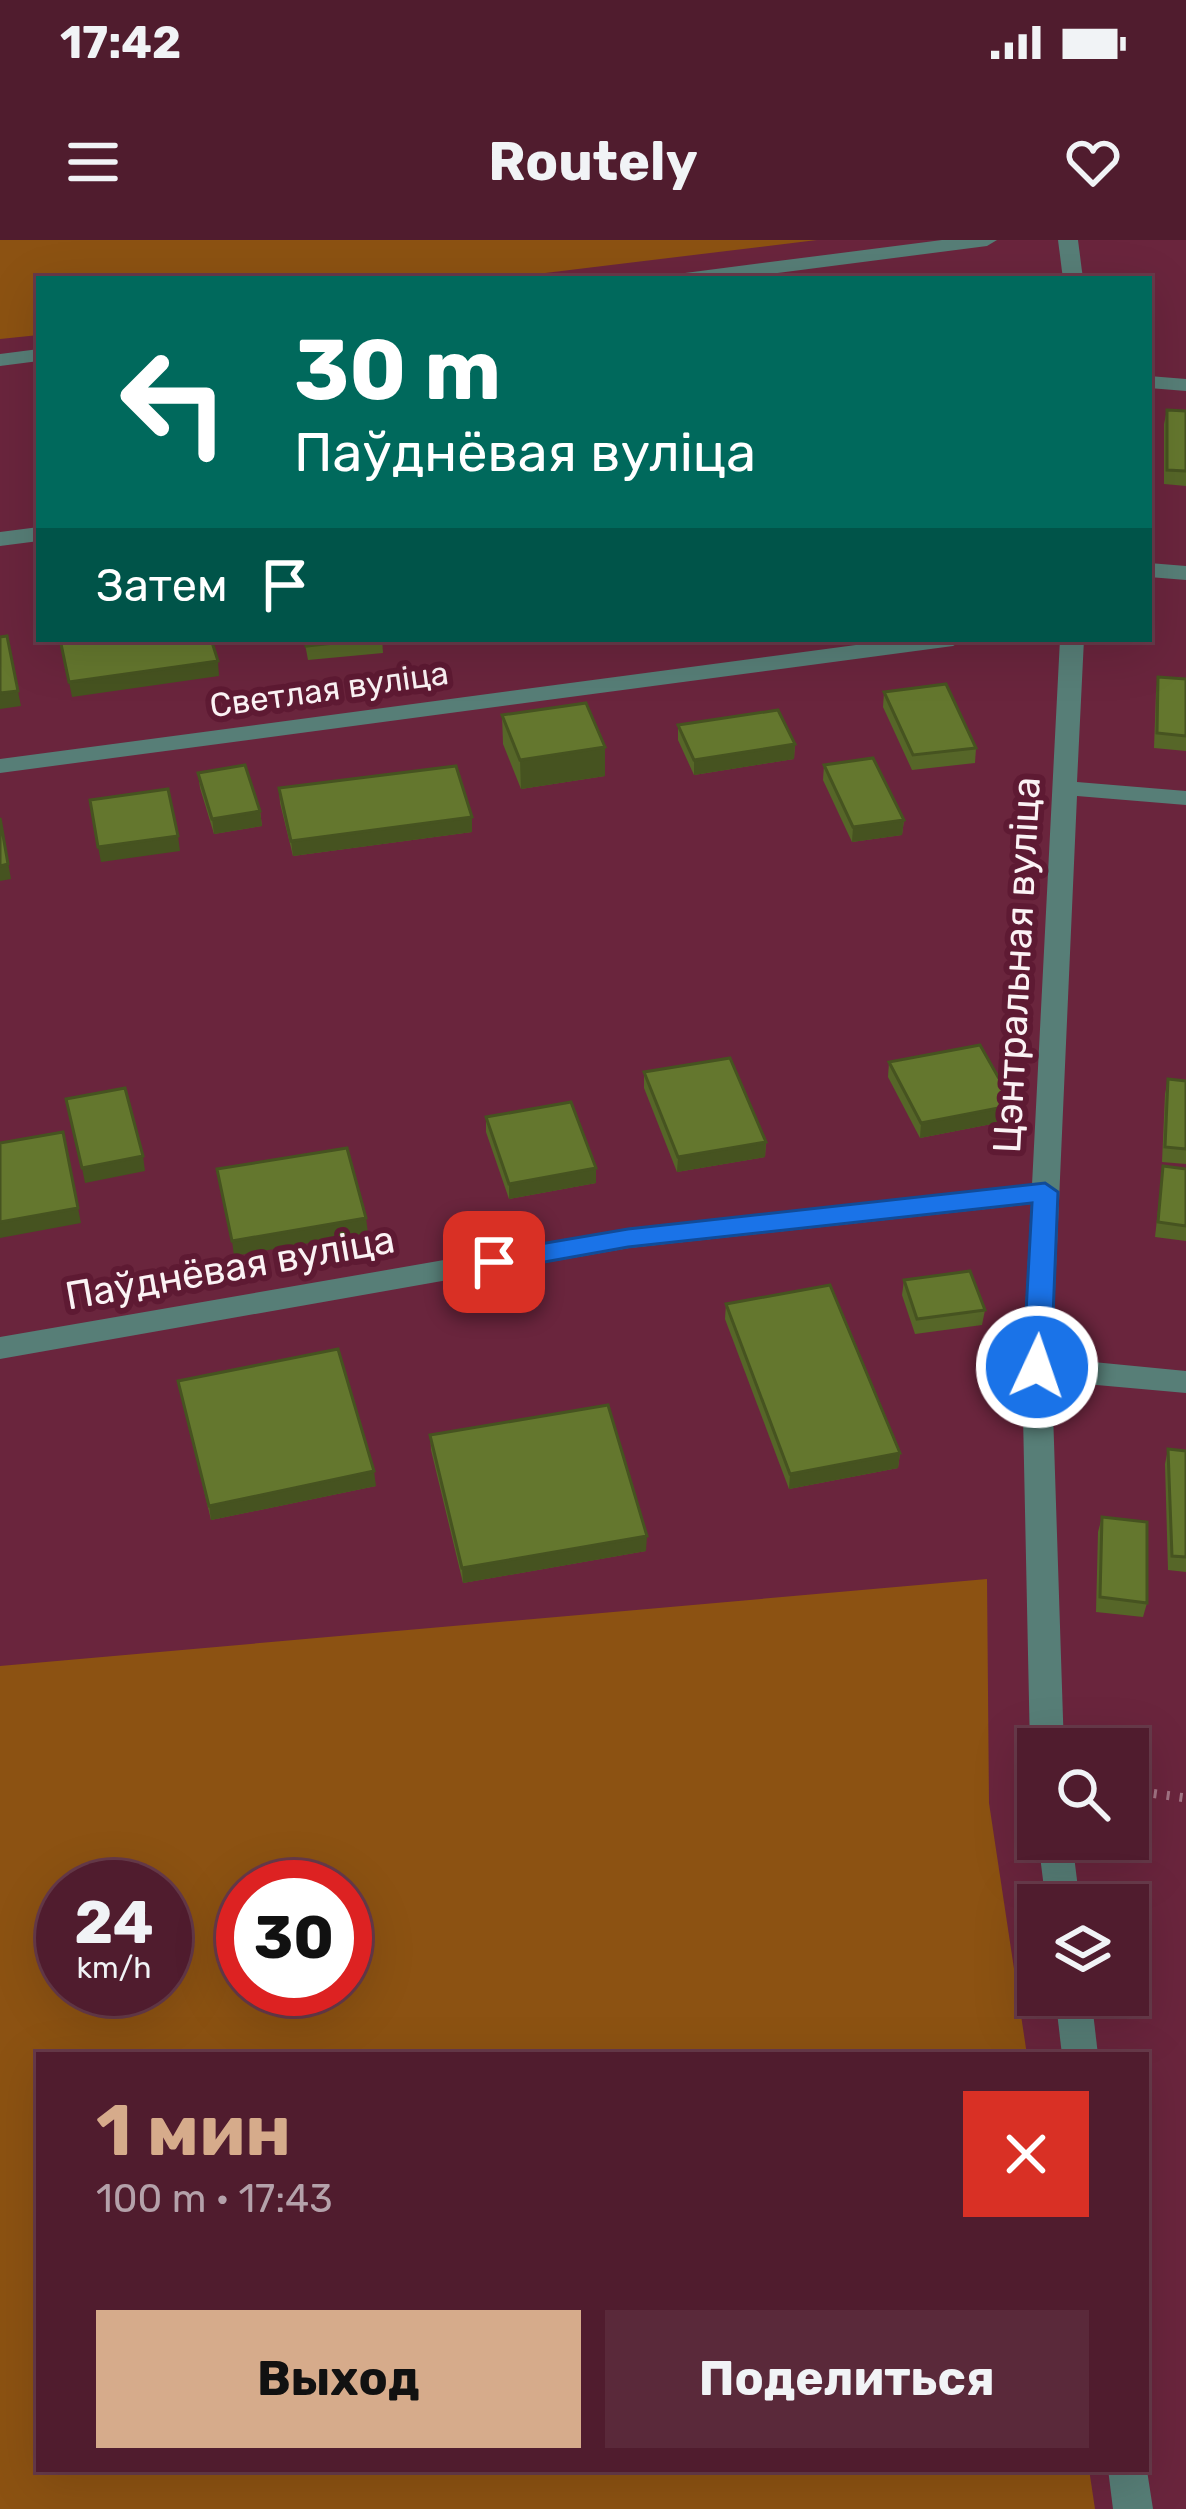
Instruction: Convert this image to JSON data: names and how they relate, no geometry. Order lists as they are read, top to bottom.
{
  "streets": {
    "street": ["Светлая вуліца", "Цэнтральная вуліца", "Паўднёвая вуліца"]
  },
  "crossings": [
    ["Цэнтральная вуліца", "Паўднёвая вуліца"]
  ],
  "page": {
    "status": "17:42",
    "header": "Routely",
    "turn": ["30 m", "Паўднёвая вуліца"],
    "then": "Затем",
    "speed": "24 km/h",
    "limit": "30",
    "heading": ["1 мин", "100 m · 17:43"],
    "buttons": ["Выход", "Поделиться"]
  }
}
